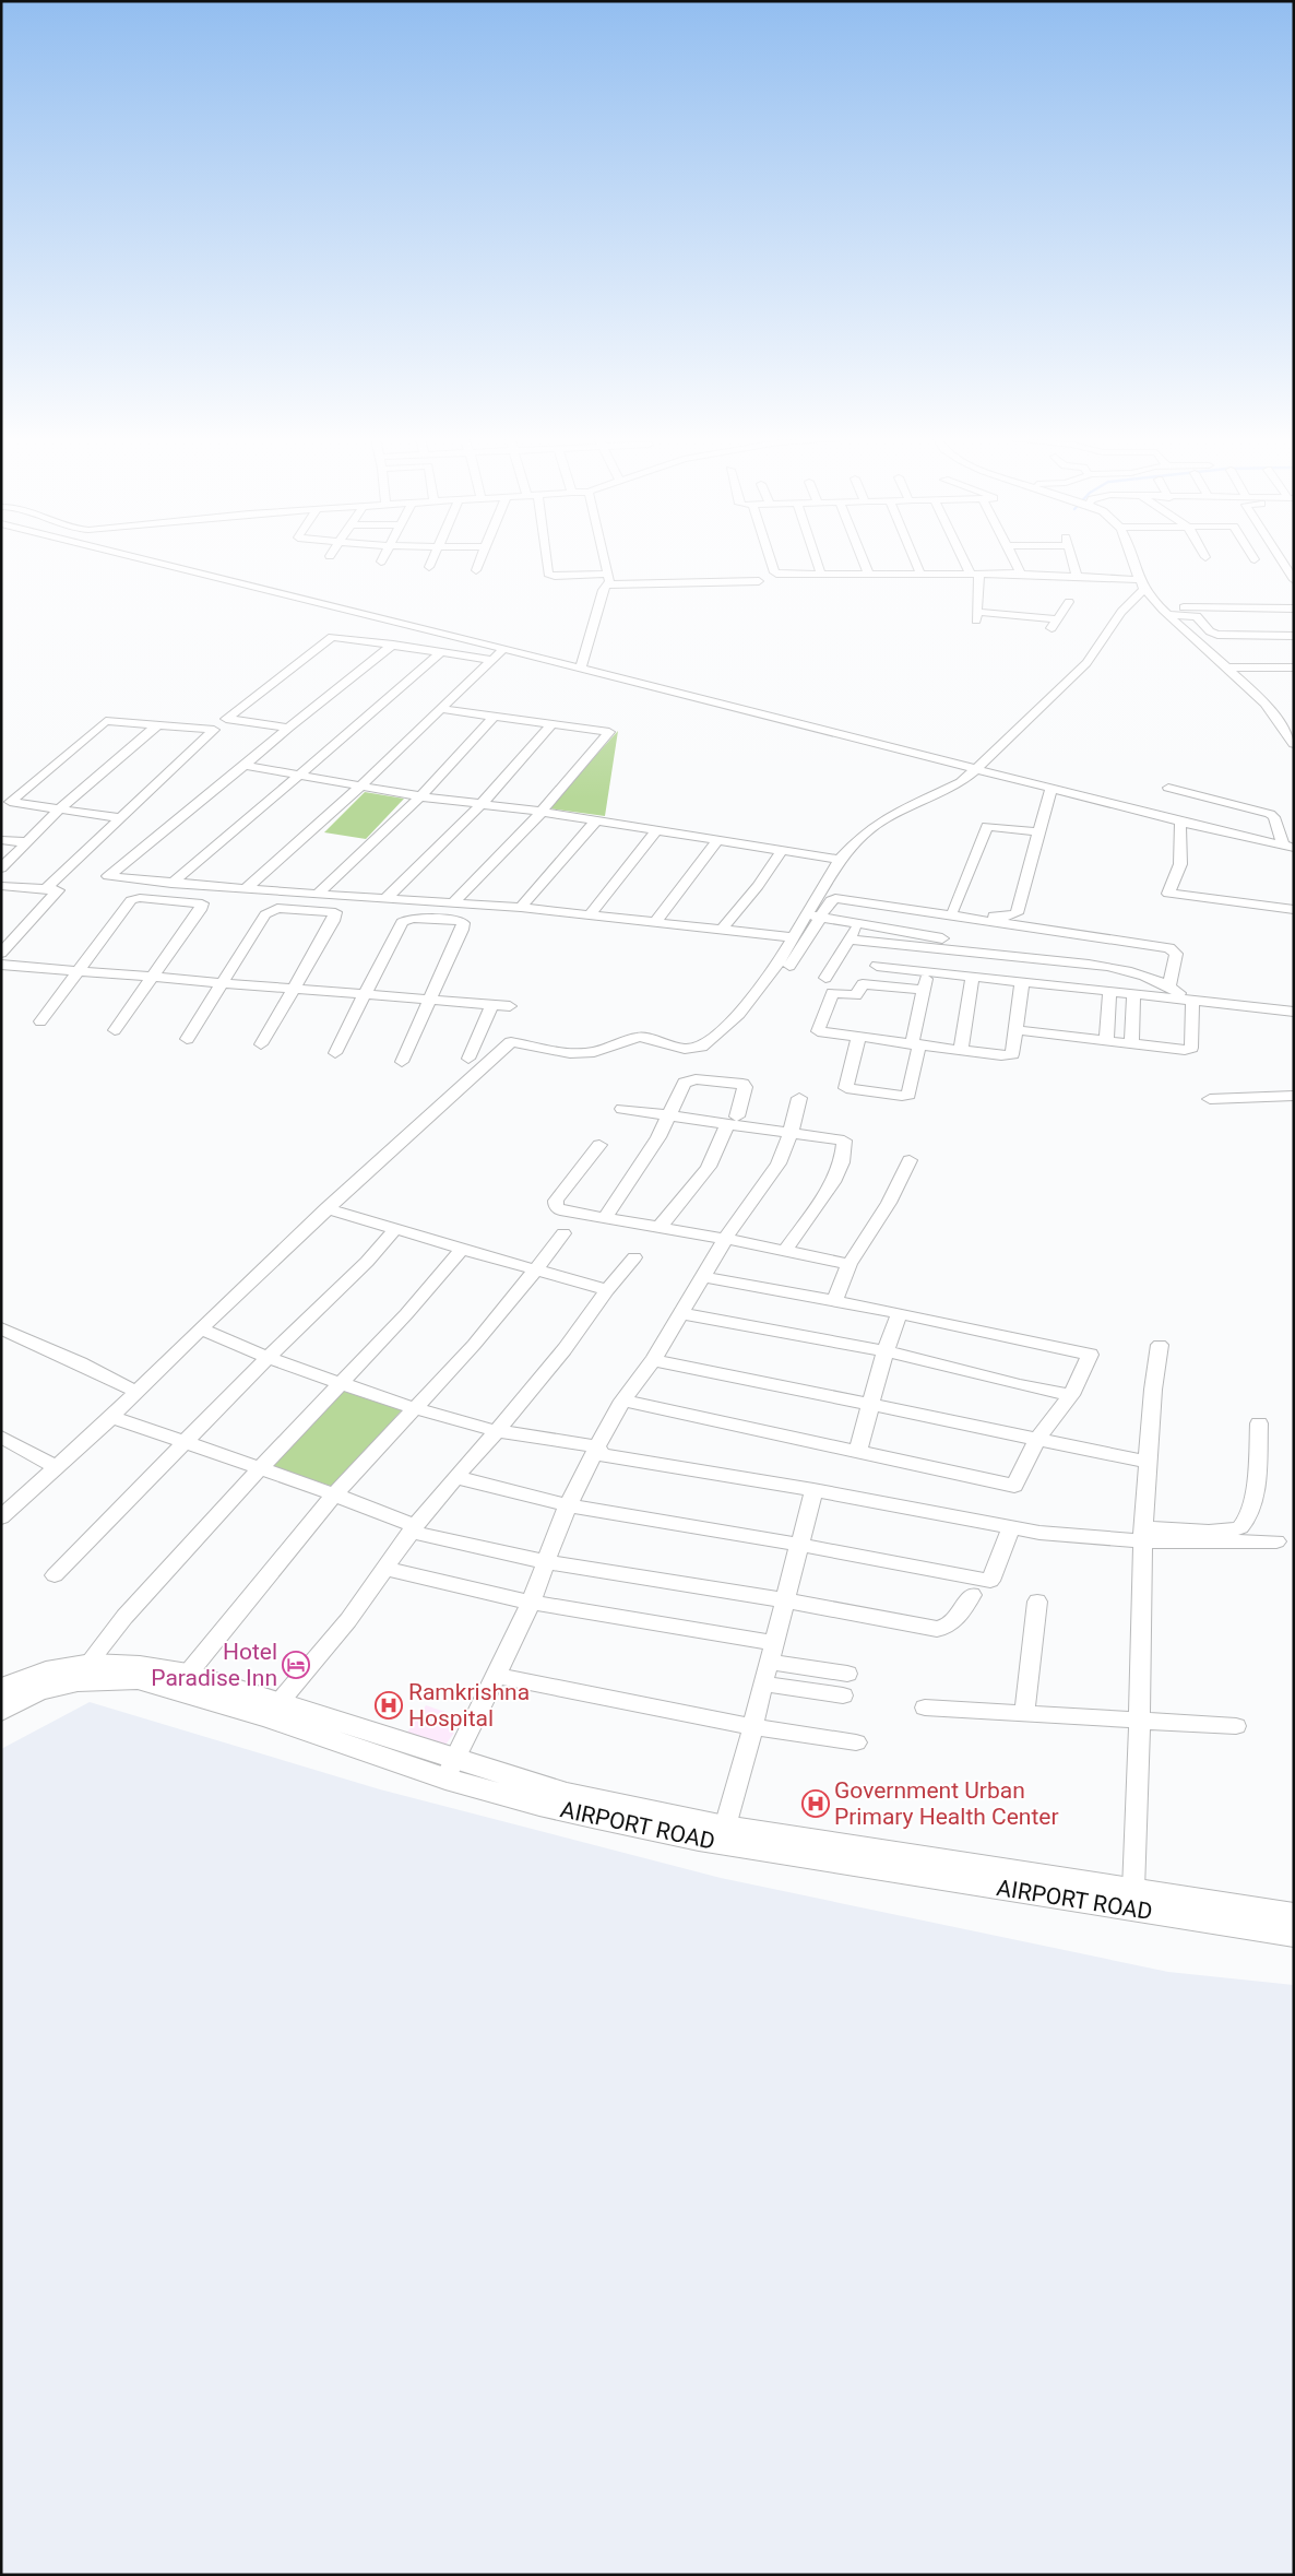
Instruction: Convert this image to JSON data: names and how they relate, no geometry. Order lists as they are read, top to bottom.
{
  "streets": {
    "main road": ["AIRPORT ROAD"]
  },
  "places": {
    "hotel": ["Hotel Paradise Inn"],
    "hospital": ["Ramkrishna Hospital", "Government Urban Primary Health Center"]
  }
}
